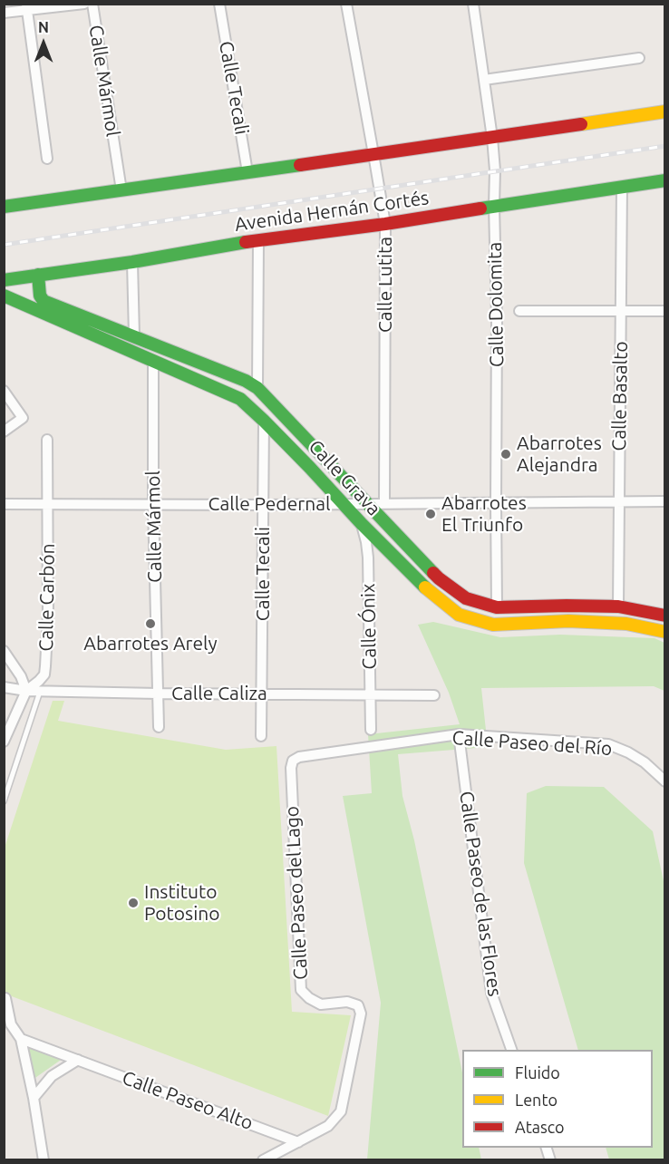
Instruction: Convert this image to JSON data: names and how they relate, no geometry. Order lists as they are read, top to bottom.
{
  "streets": {
    "main road": ["Avenida Hernán Cortés", "Calle Grava"],
    "street": [
      "Calle Mármol",
      "Calle Tecali",
      "Calle Lutita",
      "Calle Dolomita",
      "Calle Basalto",
      "Calle Pedernal",
      "Calle Carbón",
      "Calle Ónix",
      "Calle Caliza",
      "Calle Paseo del Río",
      "Calle Paseo del Lago",
      "Calle Paseo de las Flores",
      "Calle Paseo Alto"
    ]
  },
  "crossings": [
    ["Calle Mármol", "Calle Grava"],
    ["Calle Mármol", "Calle Pedernal"],
    ["Calle Mármol", "Calle Caliza"],
    ["Calle Tecali", "Calle Grava"],
    ["Calle Tecali", "Calle Pedernal"],
    ["Calle Tecali", "Calle Caliza"],
    ["Avenida Hernán Cortés", "Calle Lutita"],
    ["Avenida Hernán Cortés", "Calle Dolomita"],
    ["Avenida Hernán Cortés", "Calle Basalto"],
    ["Avenida Hernán Cortés", "Calle Grava"],
    ["Calle Lutita", "Calle Pedernal"],
    ["Calle Dolomita", "Calle Grava"],
    ["Calle Dolomita", "Calle Pedernal"],
    ["Calle Basalto", "Calle Grava"],
    ["Calle Basalto", "Calle Pedernal"],
    ["Calle Grava", "Calle Pedernal"],
    ["Calle Grava", "Calle Ónix"],
    ["Calle Pedernal", "Calle Carbón"],
    ["Calle Carbón", "Calle Caliza"],
    ["Calle Ónix", "Calle Caliza"],
    ["Calle Paseo del Río", "Calle Paseo del Lago"],
    ["Calle Paseo del Río", "Calle Paseo de las Flores"],
    ["Calle Paseo del Lago", "Calle Paseo Alto"]
  ],
  "places": [
    "Abarrotes Alejandra",
    "Abarrotes El Triunfo",
    "Abarrotes Arely",
    "Instituto Potosino"
  ],
  "legend": ["Fluido", "Lento", "Atasco"],
  "north": "top"
}
